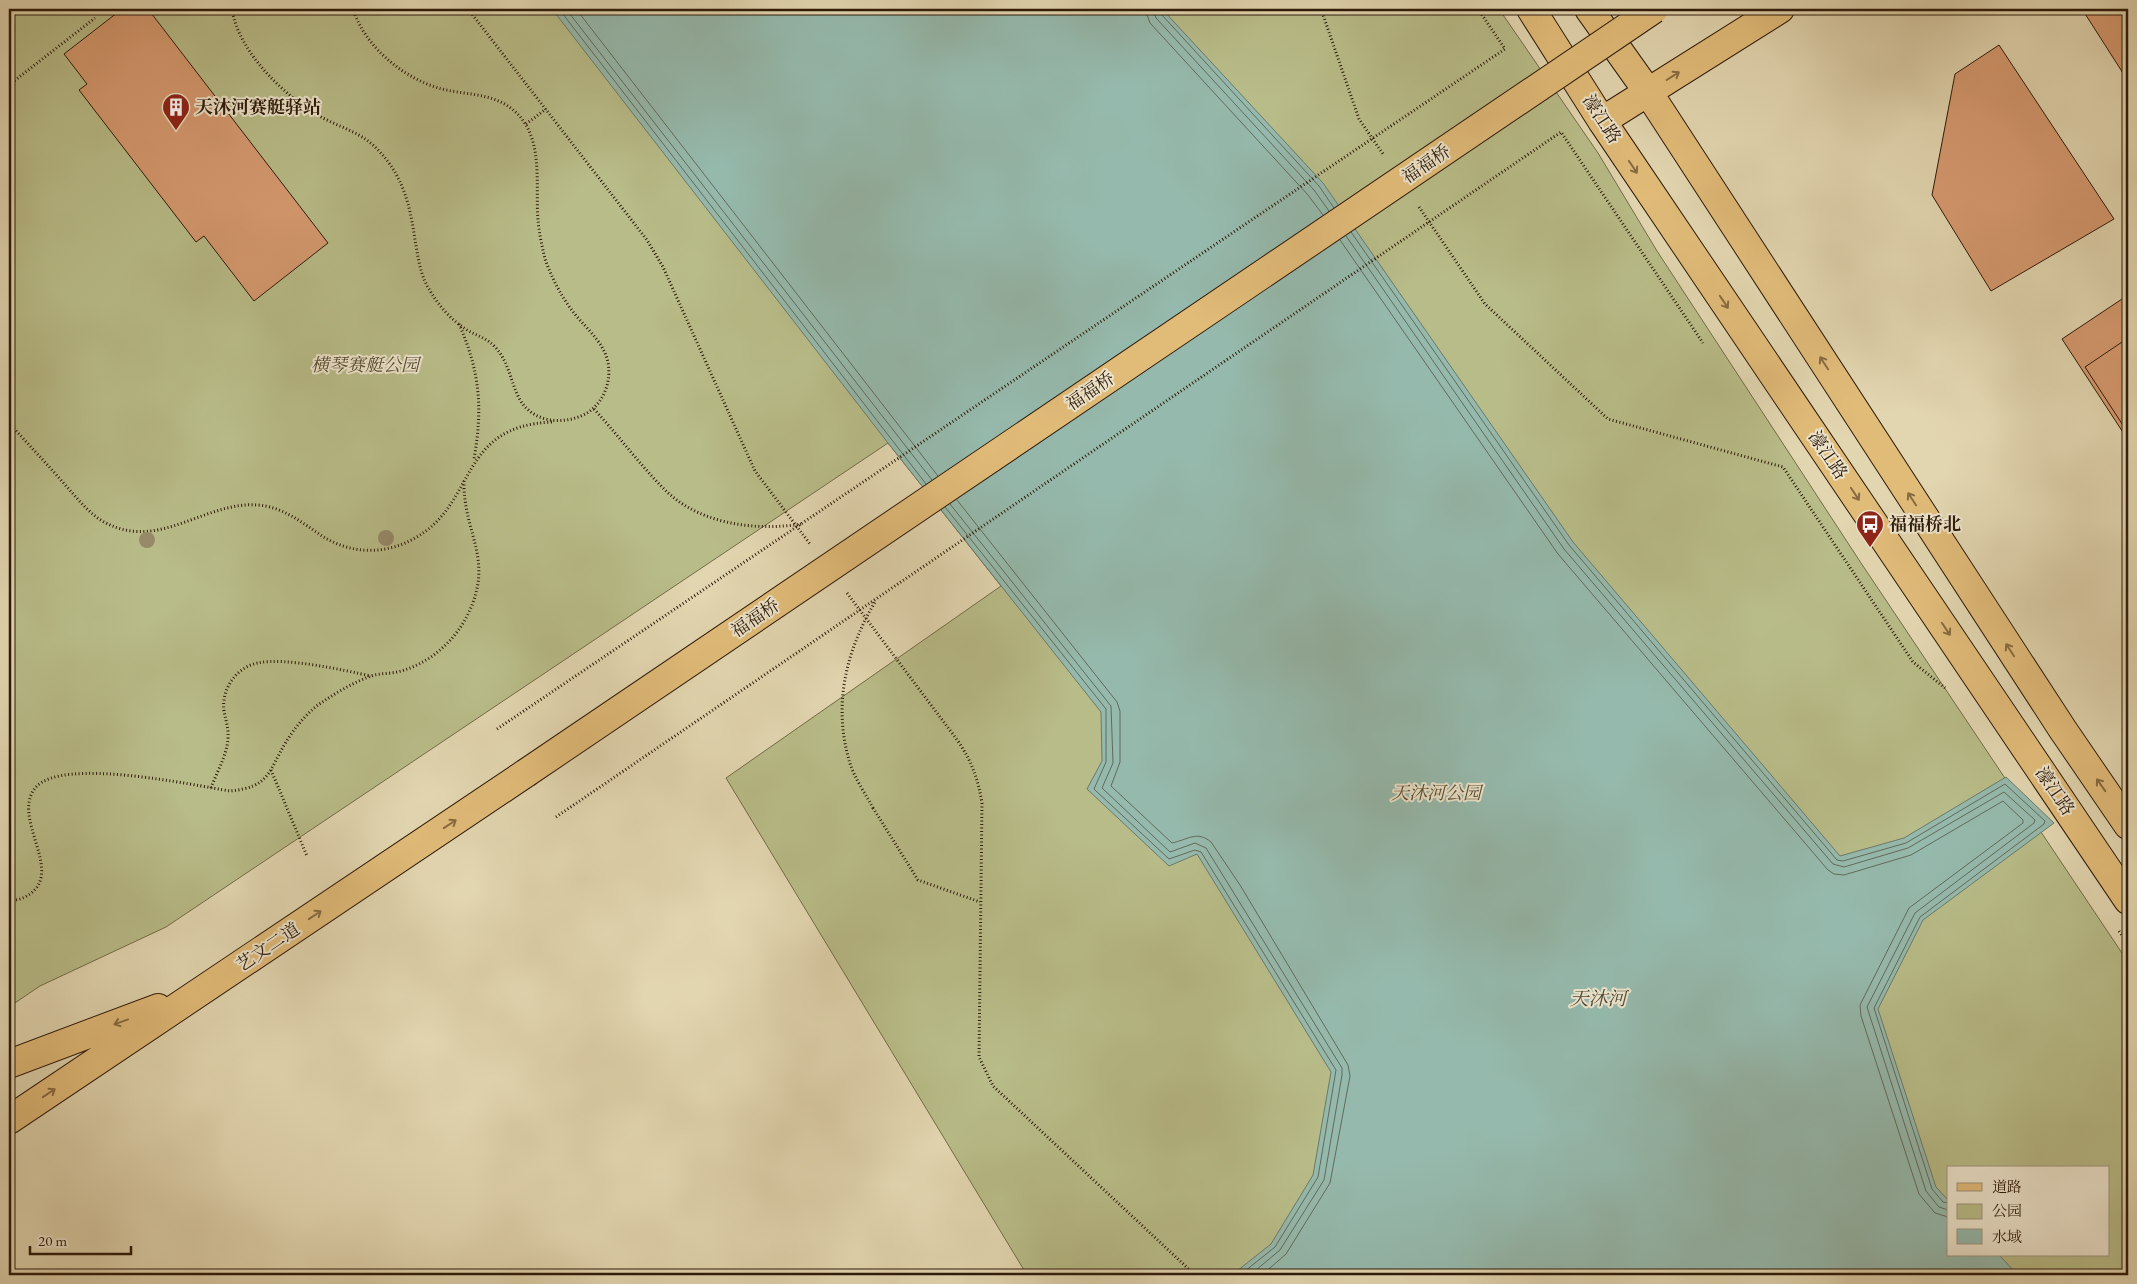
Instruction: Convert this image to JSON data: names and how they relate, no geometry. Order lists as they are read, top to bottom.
{
  "streets": {
    "main road": ["濠江路", "福福桥", "艺文二道"]
  },
  "crossings": [
    ["福福桥", "艺文二道"]
  ],
  "water": ["天沐河"],
  "parks": ["横琴赛艇公园", "天沐河公园"],
  "places": {
    "building": ["天沐河赛艇驿站"],
    "bus stop": ["福福桥北"]
  },
  "legend": ["道路", "公园", "水域"],
  "scale_bar": "20 m"
}
